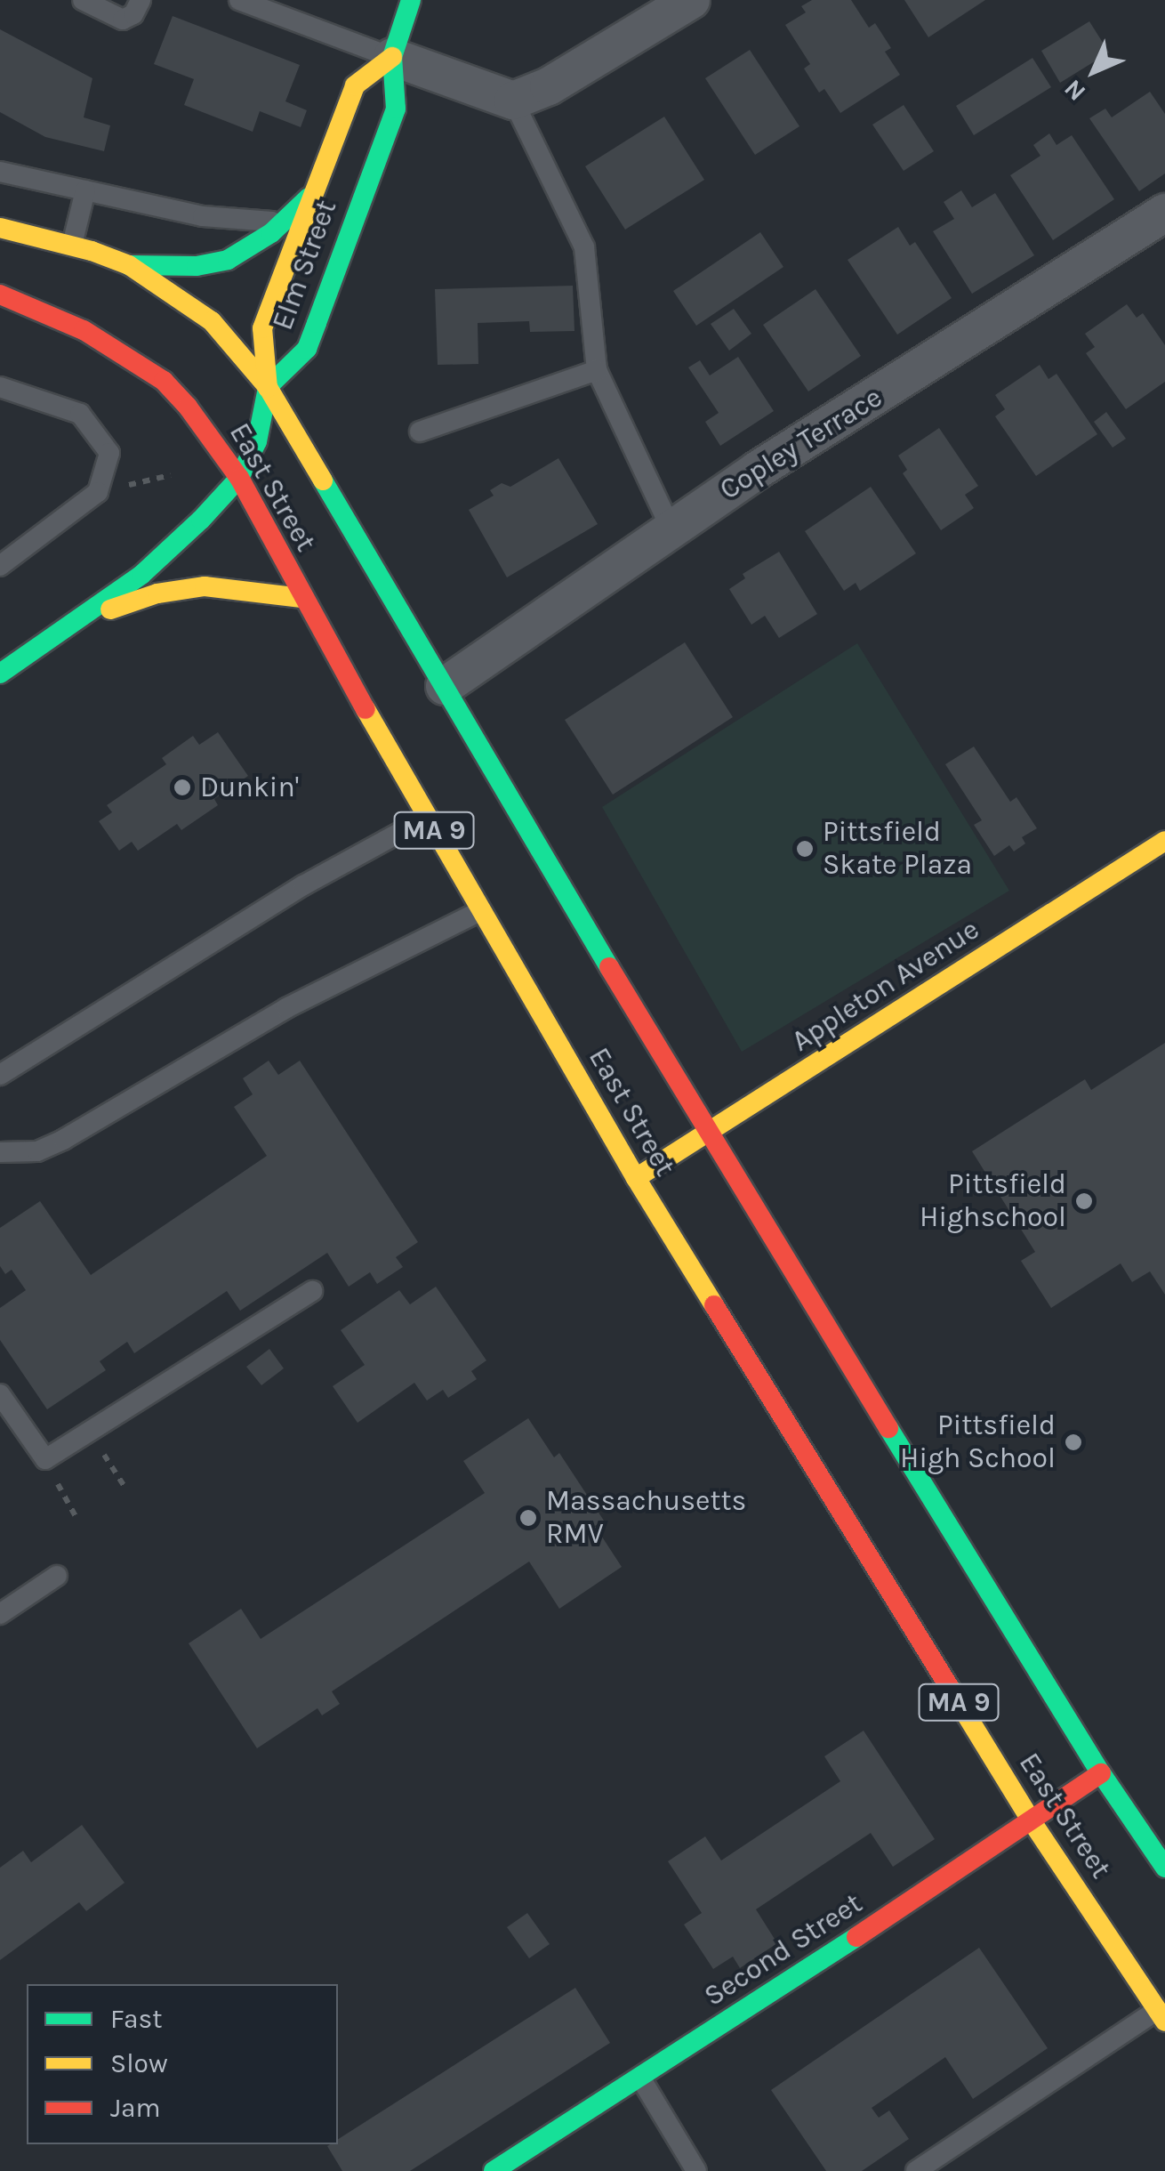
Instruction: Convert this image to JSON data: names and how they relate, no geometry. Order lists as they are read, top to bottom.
{
  "streets": {
    "main road": [
      "Elm Street",
      "East Street",
      "MA 9",
      "Appleton Avenue",
      "Second Street"
    ],
    "street": ["Copley Terrace"]
  },
  "crossings": [
    ["Elm Street", "East Street"],
    ["Copley Terrace", "East Street"],
    ["East Street", "Appleton Avenue"],
    ["East Street", "Second Street"]
  ],
  "places": [
    "Dunkin'",
    "Pittsfield Skate Plaza",
    "Pittsfield Highschool",
    "Pittsfield High School",
    "Massachusetts RMV"
  ],
  "legend": ["Fast", "Slow", "Jam"],
  "north": "bottom left"
}
